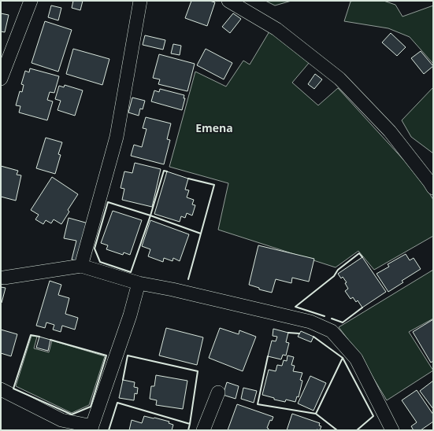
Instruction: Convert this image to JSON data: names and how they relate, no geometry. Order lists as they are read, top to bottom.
{
  "districts": ["Emena"]
}
